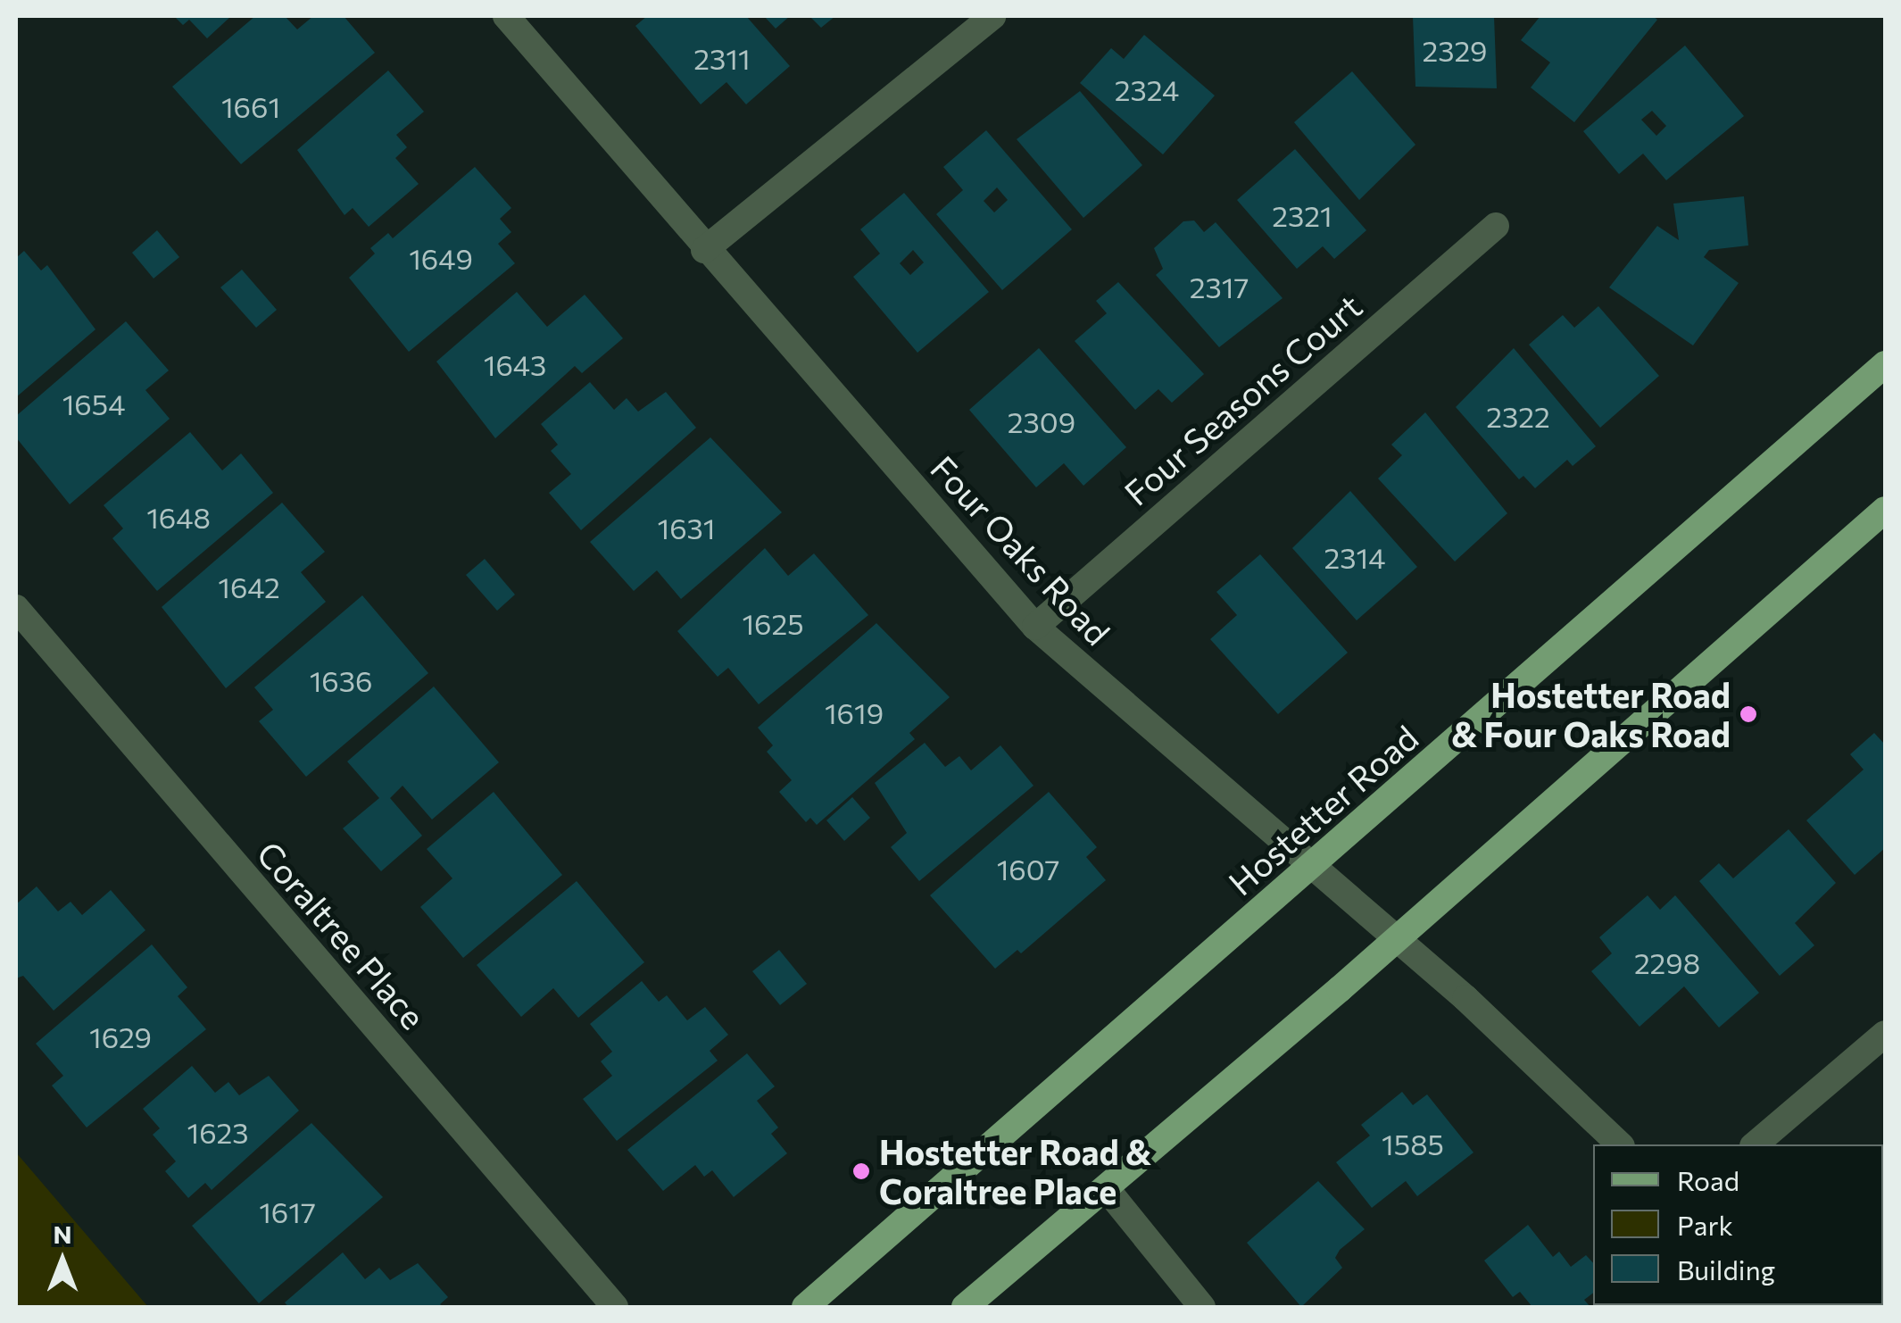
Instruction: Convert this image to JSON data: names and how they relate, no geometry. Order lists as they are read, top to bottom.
{
  "streets": {
    "main road": ["Hostetter Road"],
    "street": ["Four Seasons Court", "Four Oaks Road", "Coraltree Place"]
  },
  "crossings": [
    ["Four Seasons Court", "Four Oaks Road"],
    ["Four Oaks Road", "Hostetter Road"]
  ],
  "places": ["Hostetter Road & Four Oaks Road", "Hostetter Road & Coraltree Place"],
  "house_numbers": [
    "2329",
    "2311",
    "2324",
    "1661",
    "2321",
    "1649",
    "2317",
    "1643",
    "1654",
    "2322",
    "2309",
    "1648",
    "1631",
    "2314",
    "1642",
    "1625",
    "1636",
    "1619",
    "1607",
    "2298",
    "1629",
    "1623",
    "1585",
    "1617"
  ],
  "legend": ["Road", "Park", "Building"],
  "north": "top"
}
